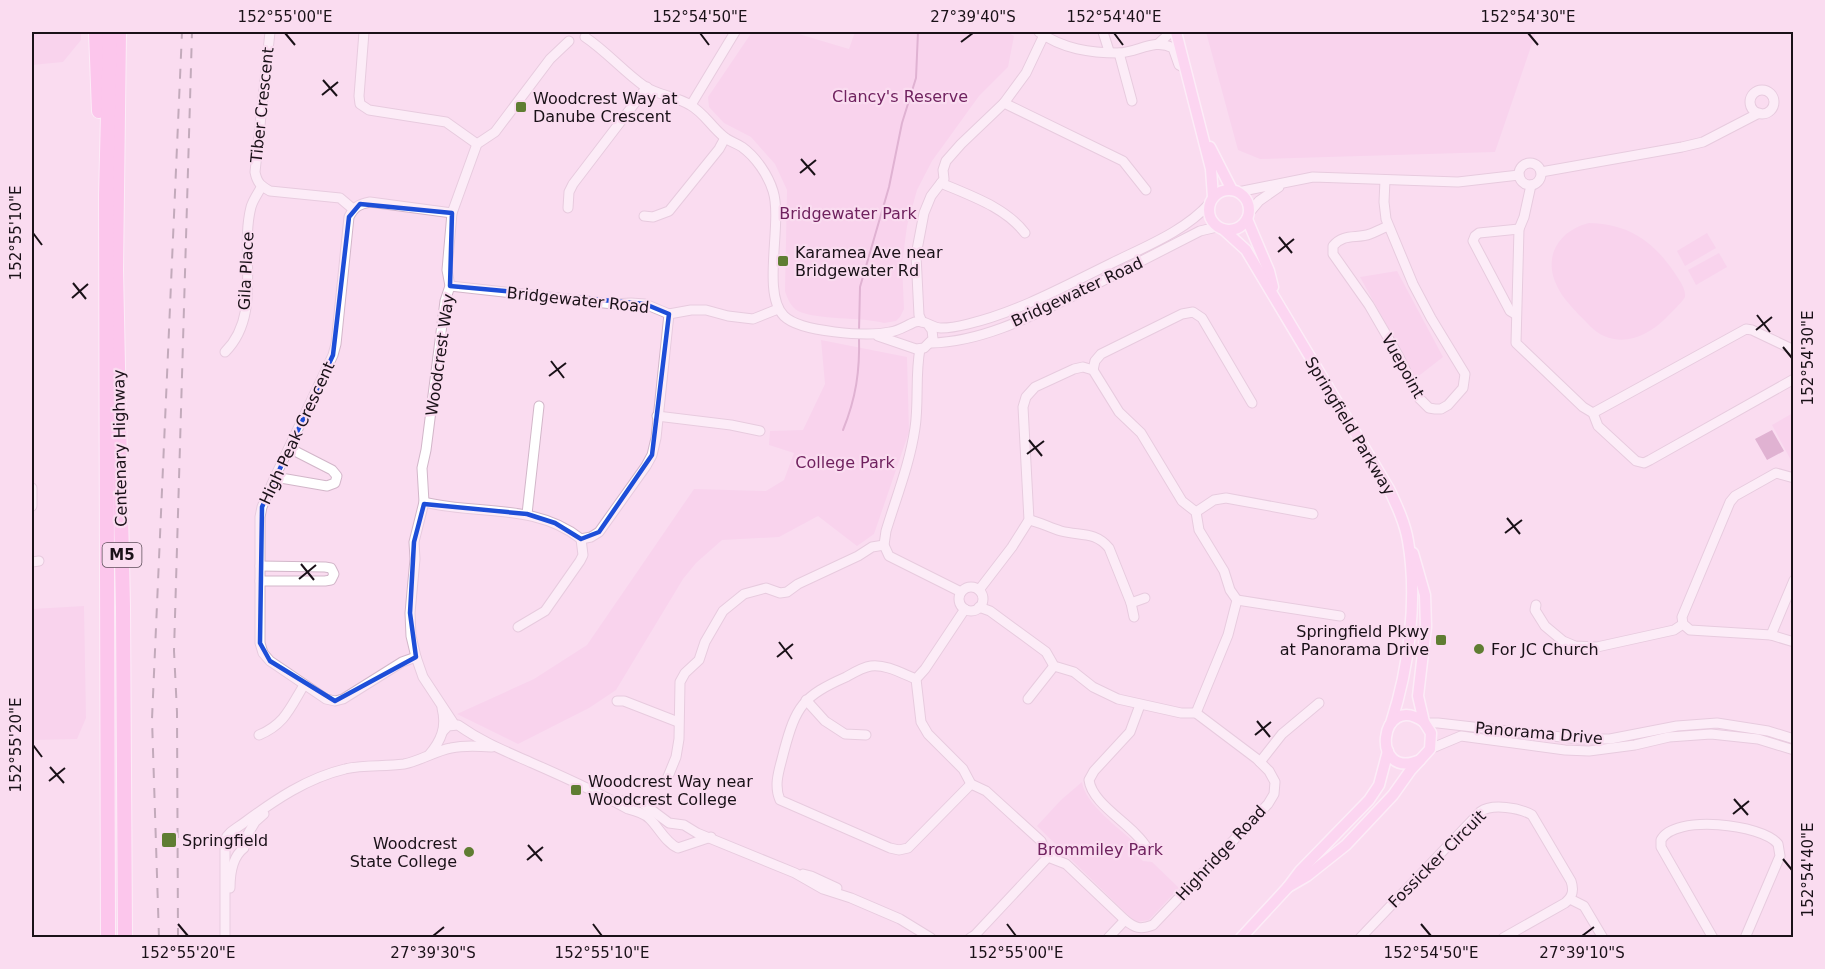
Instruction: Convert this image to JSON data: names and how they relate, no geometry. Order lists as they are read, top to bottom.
{
  "streets": {
    "highway": ["Centenary Highway", "M5"],
    "main road": ["Springfield Parkway"],
    "street": [
      "Tiber Crescent",
      "Gila Place",
      "Bridgewater Road",
      "Woodcrest Way",
      "Vuepoint",
      "High Peak Crescent",
      "Panorama Drive",
      "Highridge Road",
      "Fossicker Circuit"
    ]
  },
  "crossings": [
    ["Tiber Crescent", "Gila Place"],
    ["Tiber Crescent", "High Peak Crescent"],
    ["Bridgewater Road", "Woodcrest Way"],
    ["Bridgewater Road", "Springfield Parkway"],
    ["Woodcrest Way", "High Peak Crescent"],
    ["Springfield Parkway", "Panorama Drive"]
  ],
  "parks": [
    "Clancy's Reserve",
    "Bridgewater Park",
    "College Park",
    "Brommiley Park"
  ],
  "places": {
    "transit": [
      "Woodcrest Way at Danube Crescent",
      "Karamea Ave near Bridgewater Rd",
      "Springfield Pkwy at Panorama Drive",
      "Woodcrest Way near Woodcrest College",
      "Springfield"
    ],
    "other": ["For JC Church", "Woodcrest State College"]
  },
  "coordinates": [
    "152°55'00\"E",
    "152°54'50\"E",
    "27°39'40\"S",
    "152°54'40\"E",
    "152°54'30\"E",
    "152°55'10\"E",
    "152°55'20\"E",
    "27°39'30\"S",
    "27°39'10\"S"
  ]
}
